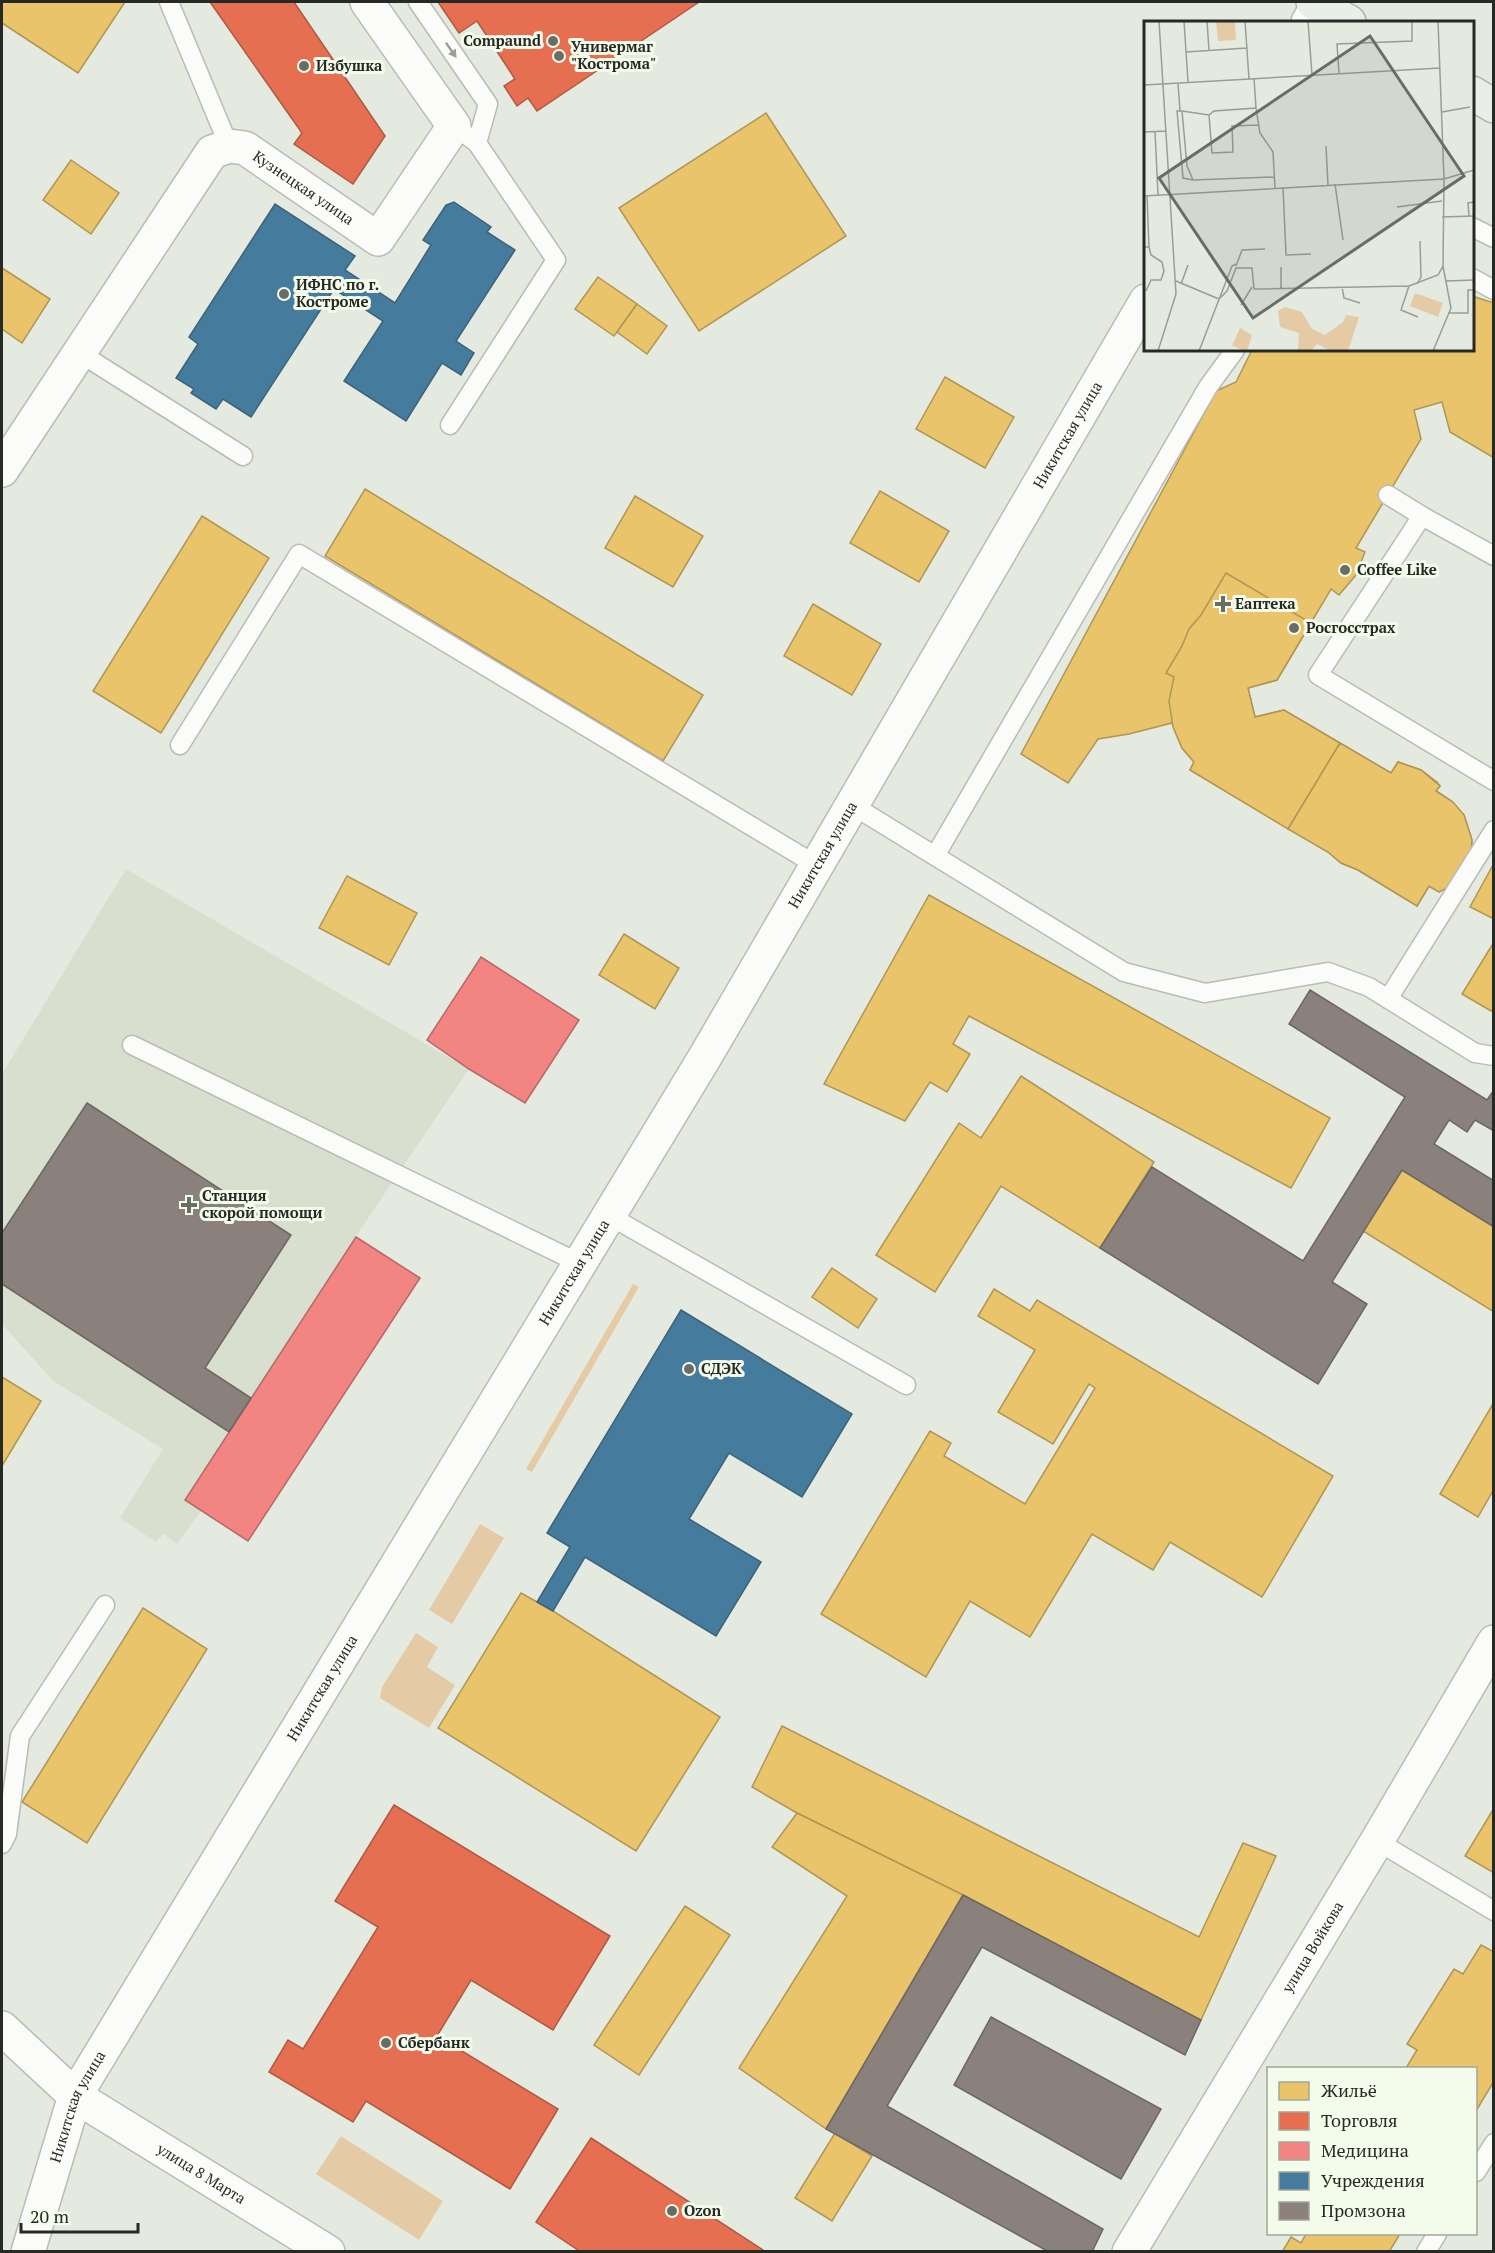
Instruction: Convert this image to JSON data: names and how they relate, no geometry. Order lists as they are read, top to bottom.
{
  "streets": {
    "street": [
      "Кузнецкая улица",
      "Никитская улица",
      "улица Войкова",
      "улица 8 Марта"
    ]
  },
  "crossings": [
    ["Никитская улица", "улица 8 Марта"]
  ],
  "places": {
    "other": [
      "Compaund",
      "Универмаг \"Кострома\"",
      "Избушка",
      "ИФНС по г. Костроме",
      "Coffee Like",
      "Росгосстрах",
      "СДЭК",
      "Сбербанк",
      "Ozon"
    ],
    "health": ["Еаптека", "Станция скорой помощи"]
  },
  "legend": [
    "Жильё",
    "Торговля",
    "Медицина",
    "Учреждения",
    "Промзона"
  ],
  "scale_bar": "20 m"
}
